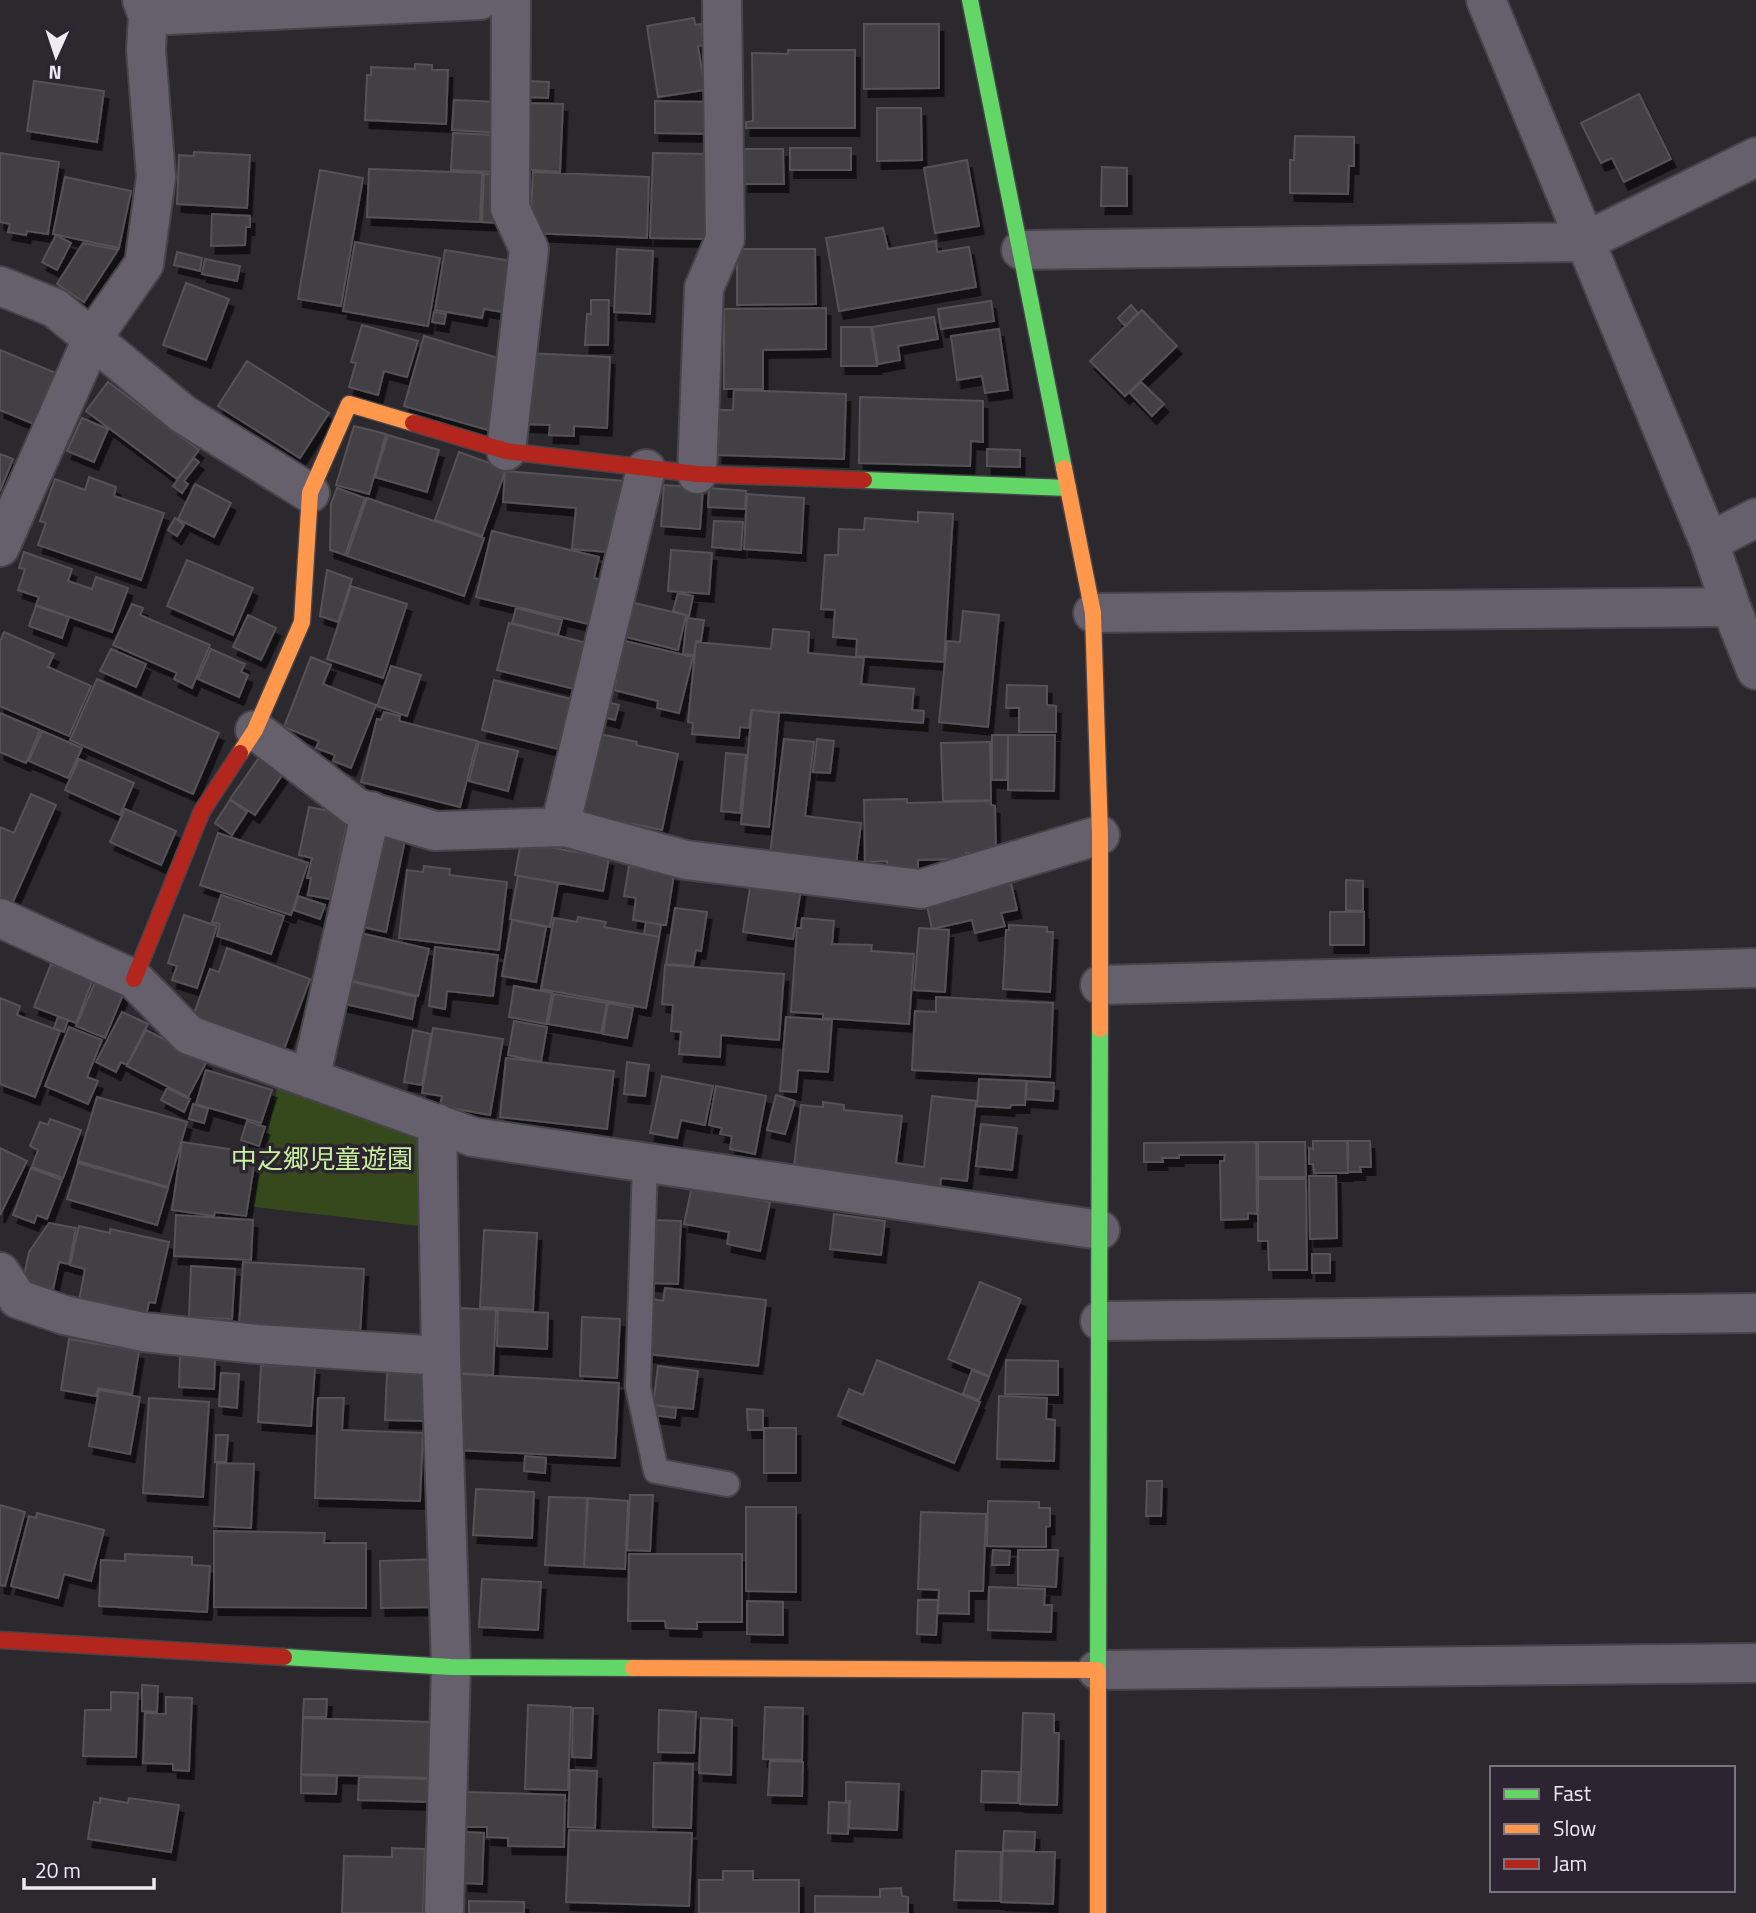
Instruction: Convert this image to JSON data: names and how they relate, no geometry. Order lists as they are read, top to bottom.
{
  "parks": ["中之郷児童遊園"],
  "legend": ["Fast", "Slow", "Jam"],
  "scale_bar": "20 m",
  "north": "bottom"
}
